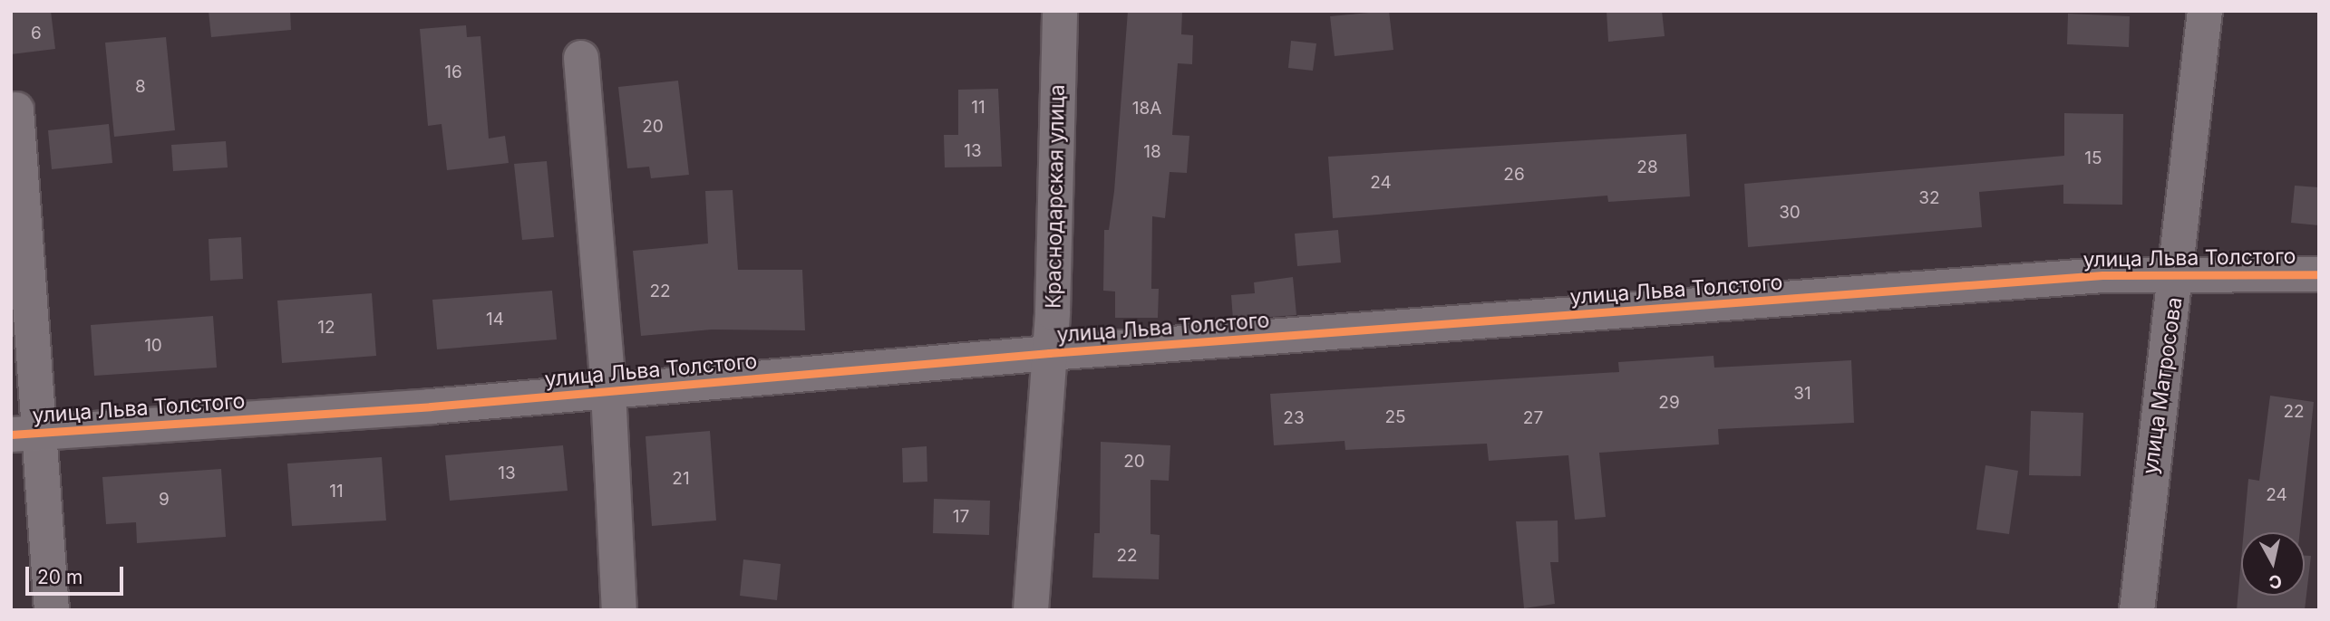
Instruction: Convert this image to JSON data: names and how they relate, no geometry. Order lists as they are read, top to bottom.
{
  "streets": {
    "street": ["Краснодарская улица", "улица Льва Толстого", "улица Матросова"]
  },
  "crossings": [
    ["Краснодарская улица", "улица Льва Толстого"],
    ["улица Льва Толстого", "улица Матросова"]
  ],
  "house_numbers": [
    "6",
    "16",
    "8",
    "11",
    "18А",
    "20",
    "13",
    "18",
    "15",
    "28",
    "26",
    "24",
    "32",
    "30",
    "22",
    "14",
    "12",
    "10",
    "31",
    "29",
    "22",
    "25",
    "23",
    "27",
    "20",
    "13",
    "21",
    "11",
    "24",
    "9",
    "17",
    "22"
  ],
  "scale_bar": "20 m",
  "north": "bottom"
}
